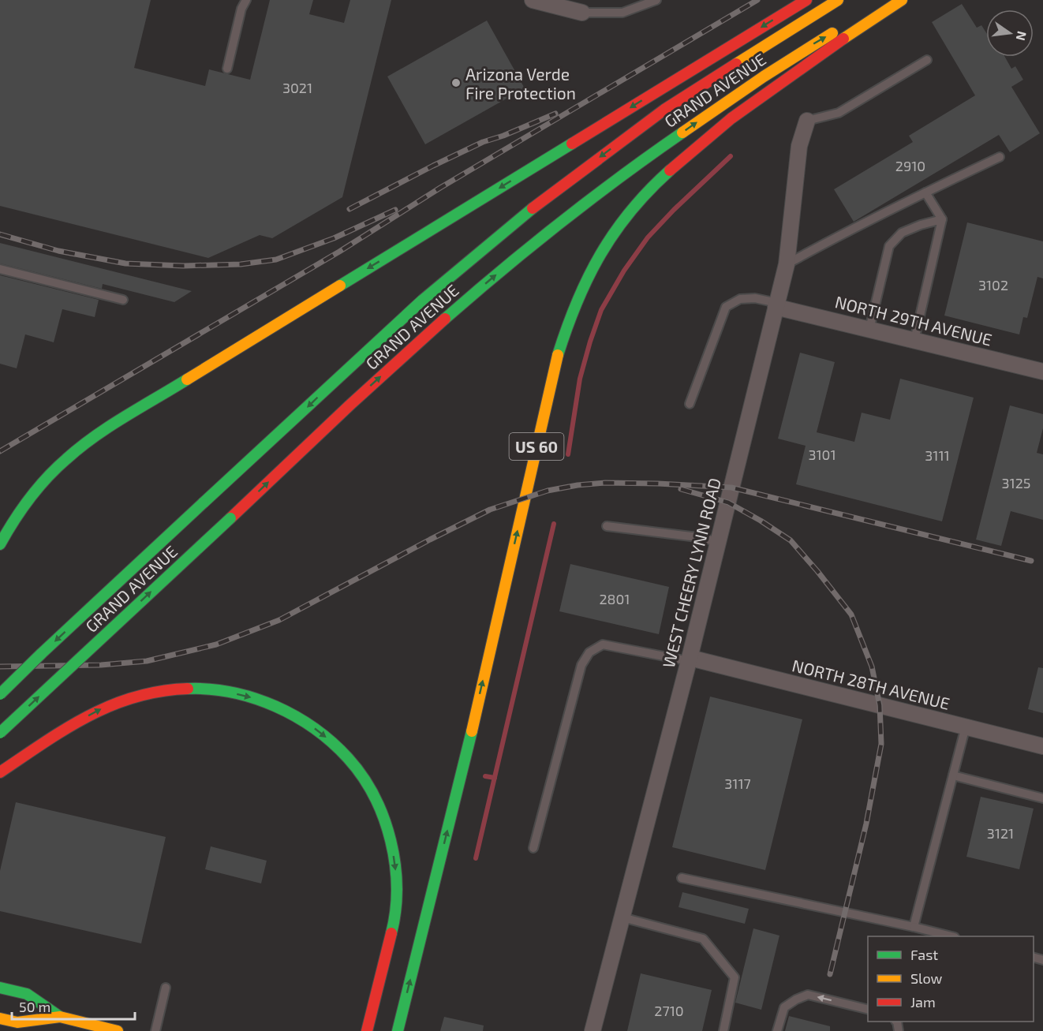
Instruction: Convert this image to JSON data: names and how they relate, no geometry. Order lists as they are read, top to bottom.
{
  "streets": {
    "main road": ["GRAND AVENUE", "US 60"],
    "street": ["NORTH 29TH AVENUE", "WEST CHEERY LYNN ROAD", "NORTH 28TH AVENUE"]
  },
  "crossings": [
    ["NORTH 29TH AVENUE", "WEST CHEERY LYNN ROAD"],
    ["WEST CHEERY LYNN ROAD", "NORTH 28TH AVENUE"]
  ],
  "places": ["Arizona Verde Fire Protection"],
  "house_numbers": [
    "3021",
    "2910",
    "3102",
    "3101",
    "3111",
    "3125",
    "2801",
    "3117",
    "3121",
    "2710"
  ],
  "legend": ["Fast", "Slow", "Jam"],
  "scale_bar": "50 m",
  "north": "right"
}
